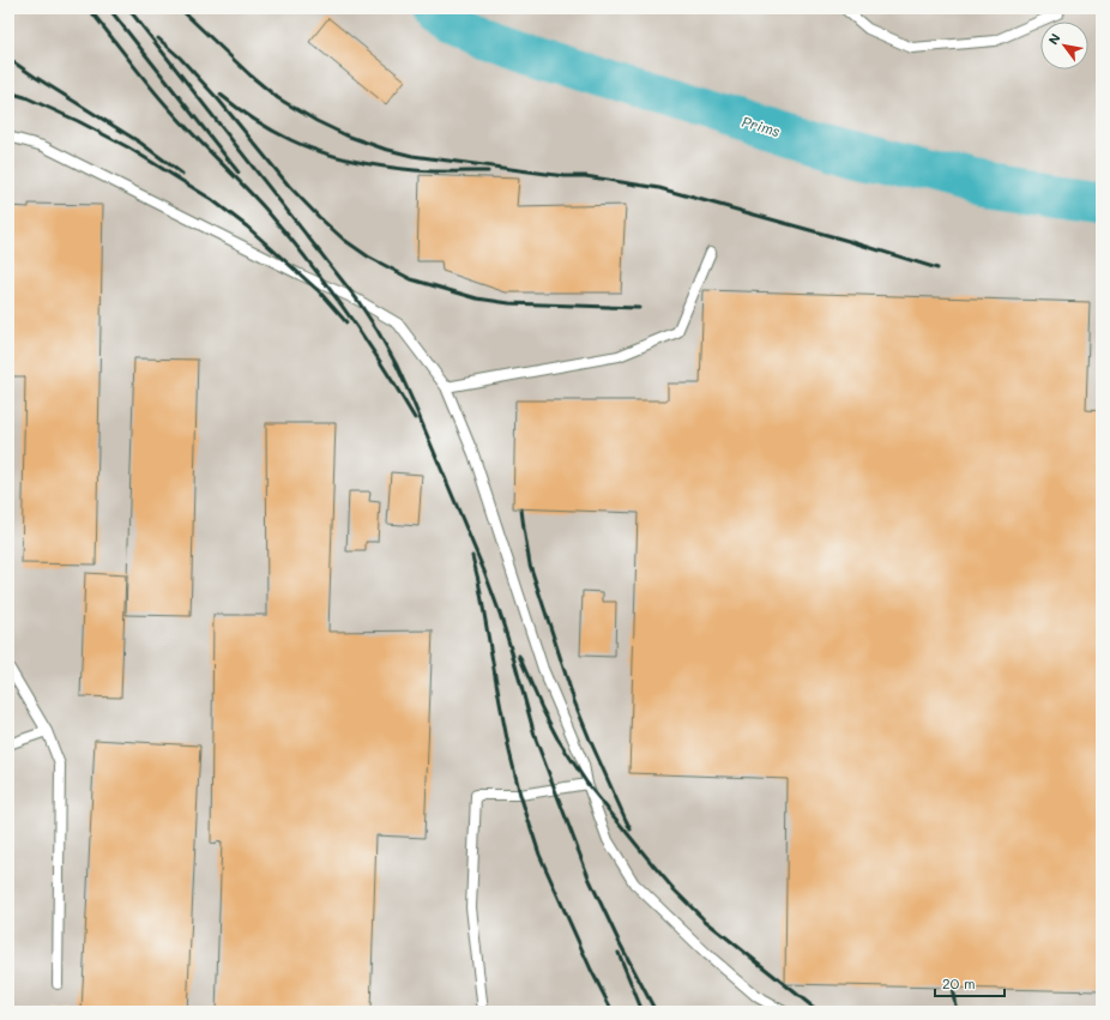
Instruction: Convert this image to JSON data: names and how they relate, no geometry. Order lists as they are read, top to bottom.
{
  "water": ["Prims"],
  "scale_bar": "20 m",
  "north": "top left"
}
